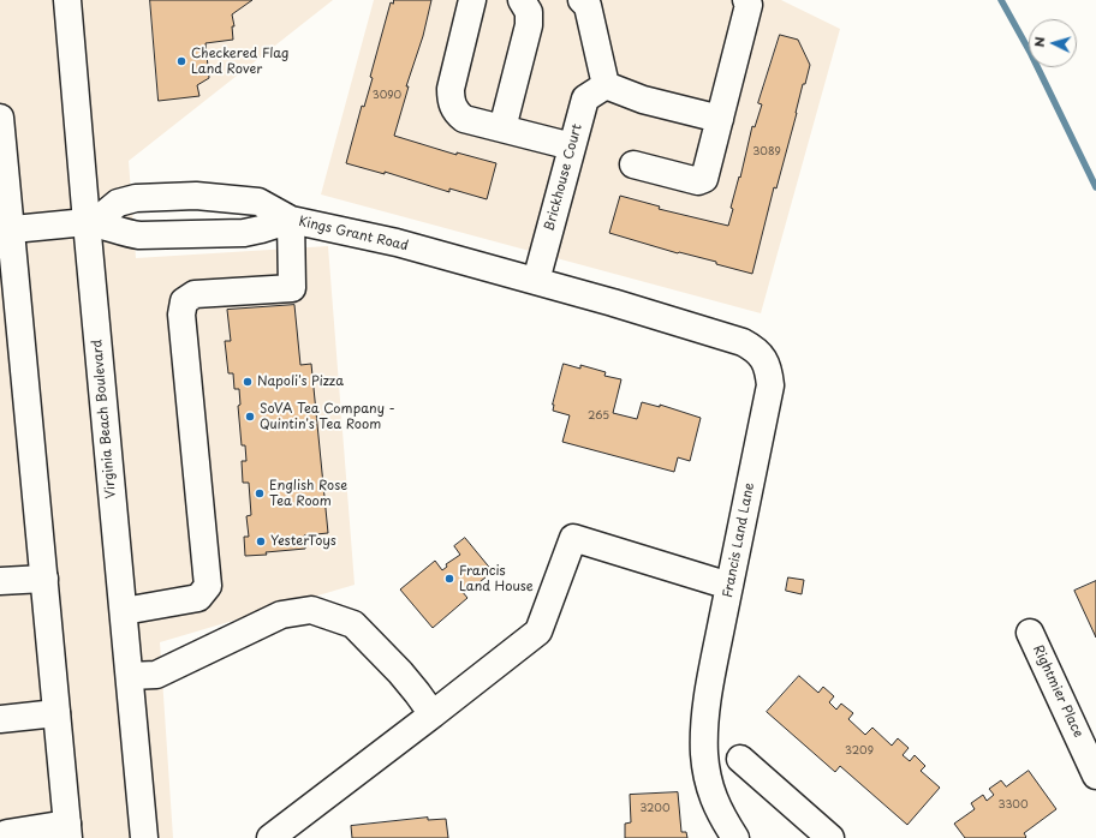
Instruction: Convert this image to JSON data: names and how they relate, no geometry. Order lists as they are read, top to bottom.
{
  "streets": {
    "street": [
      "Brickhouse Court",
      "Kings Grant Road",
      "Virginia Beach Boulevard",
      "Francis Land Lane",
      "Rightmier Place"
    ]
  },
  "crossings": [
    ["Brickhouse Court", "Kings Grant Road"],
    ["Kings Grant Road", "Virginia Beach Boulevard"],
    ["Kings Grant Road", "Francis Land Lane"]
  ],
  "places": [
    "Checkered Flag Land Rover",
    "Napoli's Pizza",
    "SoVA Tea Company - Quintin's Tea Room",
    "English Rose Tea Room",
    "YesterToys",
    "Francis Land House"
  ],
  "house_numbers": [
    "3090",
    "3089",
    "265",
    "3209",
    "3300",
    "3200"
  ],
  "north": "left"
}
